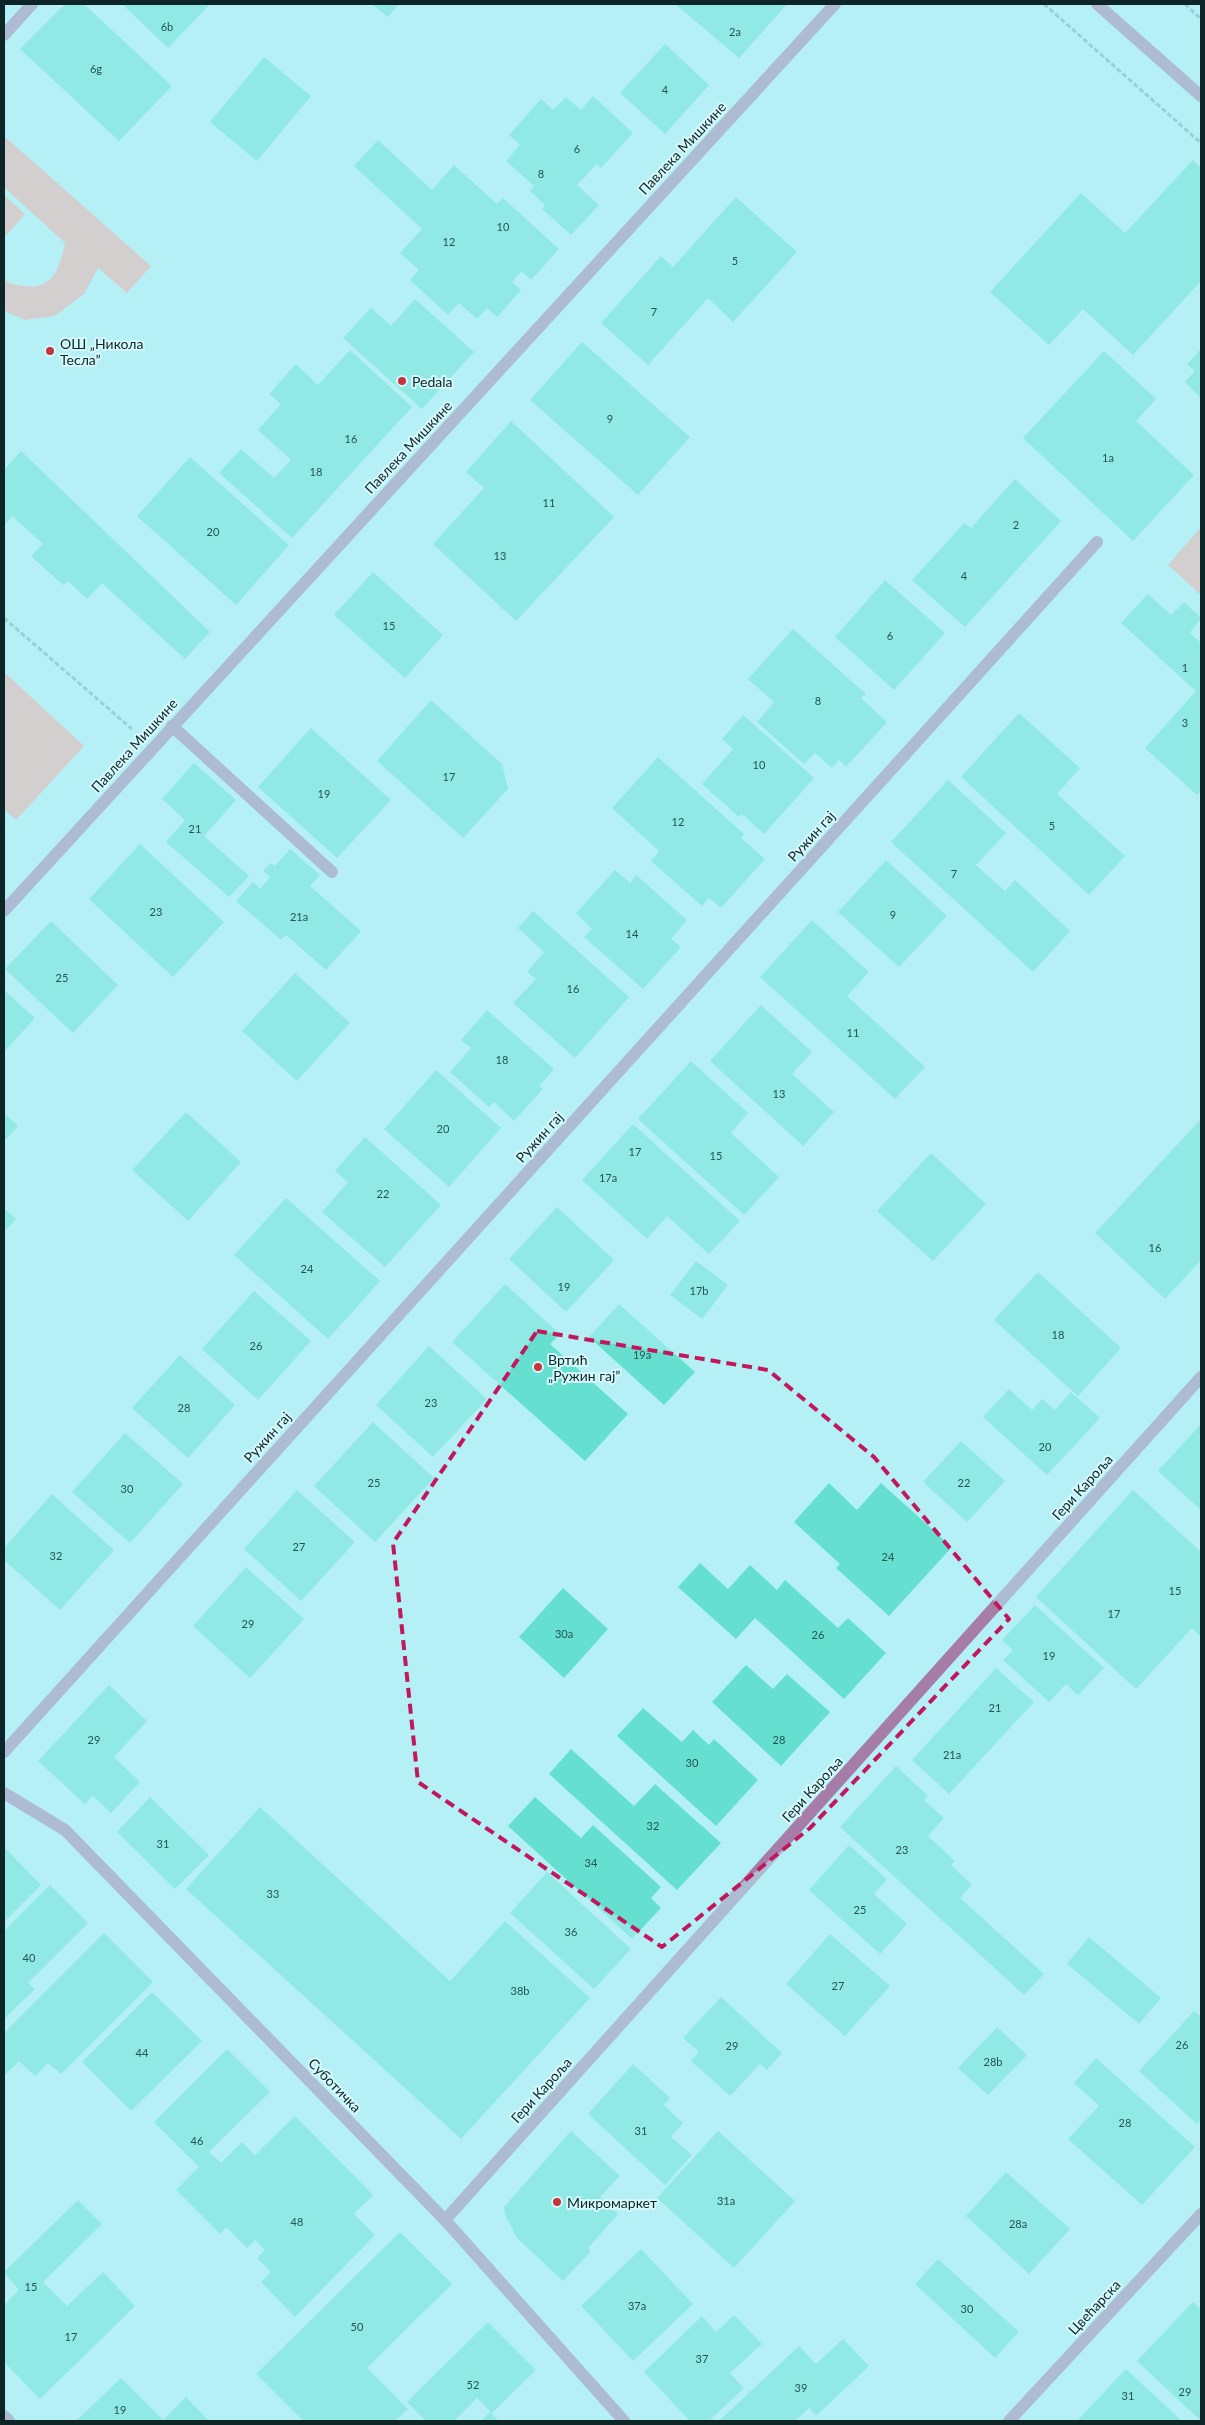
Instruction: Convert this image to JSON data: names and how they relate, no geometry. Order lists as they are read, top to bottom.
{
  "streets": {
    "street": [
      "Павлека Мишкине",
      "Ружин гај",
      "Гери Кароља",
      "Суботичка",
      "Цвећарска"
    ]
  },
  "crossings": [
    ["Гери Кароља", "Суботичка"]
  ],
  "places": [
    "ОШ „Никола Тесла”",
    "Pedala",
    "Вртић „Ружин гај”",
    "Микромаркет"
  ],
  "house_numbers": [
    "6b",
    "2a",
    "6g",
    "4",
    "6",
    "8",
    "10",
    "12",
    "5",
    "7",
    "9",
    "16",
    "1a",
    "18",
    "11",
    "2",
    "20",
    "13",
    "4",
    "15",
    "6",
    "1",
    "8",
    "3",
    "10",
    "17",
    "19",
    "12",
    "5",
    "21",
    "7",
    "23",
    "9",
    "21a",
    "14",
    "25",
    "16",
    "11",
    "18",
    "13",
    "20",
    "17",
    "15",
    "17a",
    "22",
    "16",
    "24",
    "19",
    "17b",
    "18",
    "26",
    "19a",
    "23",
    "28",
    "20",
    "25",
    "22",
    "30",
    "27",
    "32",
    "24",
    "15",
    "17",
    "29",
    "30a",
    "26",
    "19",
    "21",
    "29",
    "28",
    "21a",
    "30",
    "32",
    "31",
    "23",
    "34",
    "33",
    "25",
    "36",
    "40",
    "27",
    "38b",
    "26",
    "29",
    "44",
    "28b",
    "28",
    "31",
    "46",
    "31a",
    "48",
    "28a",
    "15",
    "37a",
    "30",
    "50",
    "17",
    "37",
    "52",
    "39",
    "29",
    "31",
    "19"
  ]
}
